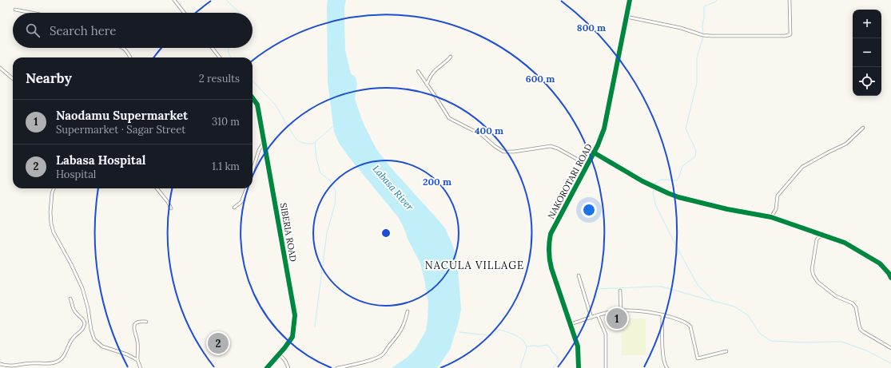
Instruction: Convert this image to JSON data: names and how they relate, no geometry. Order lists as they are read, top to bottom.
{
  "streets": {
    "street": ["NAKOROTARI ROAD", "SIBERIA ROAD"]
  },
  "districts": ["NACULA VILLAGE"],
  "water": ["Labasa River"],
  "page": {
    "map_buttons": ["+", "−"],
    "search": "Search here",
    "heading": ["Nearby", "2 results"],
    "list": [
      {
        "mark": "1",
        "name": "Naodamu Supermarket",
        "note": "Supermarket · Sagar Street",
        "value": "310 m"
      },
      {
        "mark": "2",
        "name": "Labasa Hospital",
        "note": "Hospital",
        "value": "1.1 km"
      }
    ],
    "pins": ["1", "2"]
  },
  "rings": [
    "800 m",
    "600 m",
    "400 m",
    "200 m"
  ]
}
